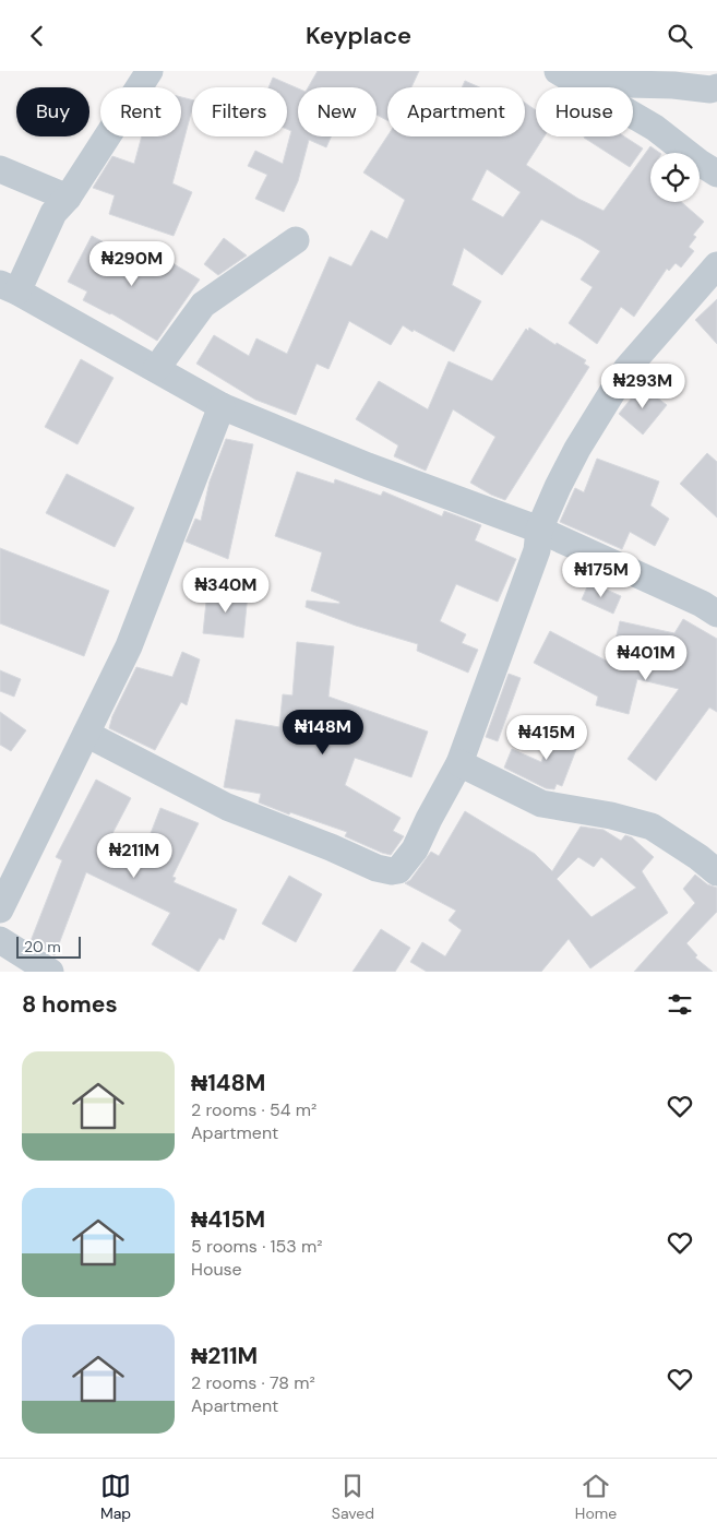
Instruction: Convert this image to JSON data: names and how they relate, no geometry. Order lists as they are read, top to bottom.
{
  "scale_bar": "20 m",
  "page": {
    "header": "Keyplace",
    "chip": [
      "Buy",
      "Rent",
      "Filters",
      "New",
      "Apartment",
      "House"
    ],
    "price": [
      "₦290M",
      "₦293M",
      "₦175M",
      "₦340M",
      "₦401M",
      "₦148M",
      "₦415M",
      "₦211M"
    ],
    "scale": "20 m",
    "heading": "8 homes",
    "list": [
      {
        "name": "₦148M",
        "note": "2 rooms · 54 m² · Apartment"
      },
      {
        "name": "₦415M",
        "note": "5 rooms · 153 m² · House"
      },
      {
        "name": "₦211M",
        "note": "2 rooms · 78 m² · Apartment"
      }
    ],
    "tabs": ["Map", "Saved", "Home"]
  }
}
